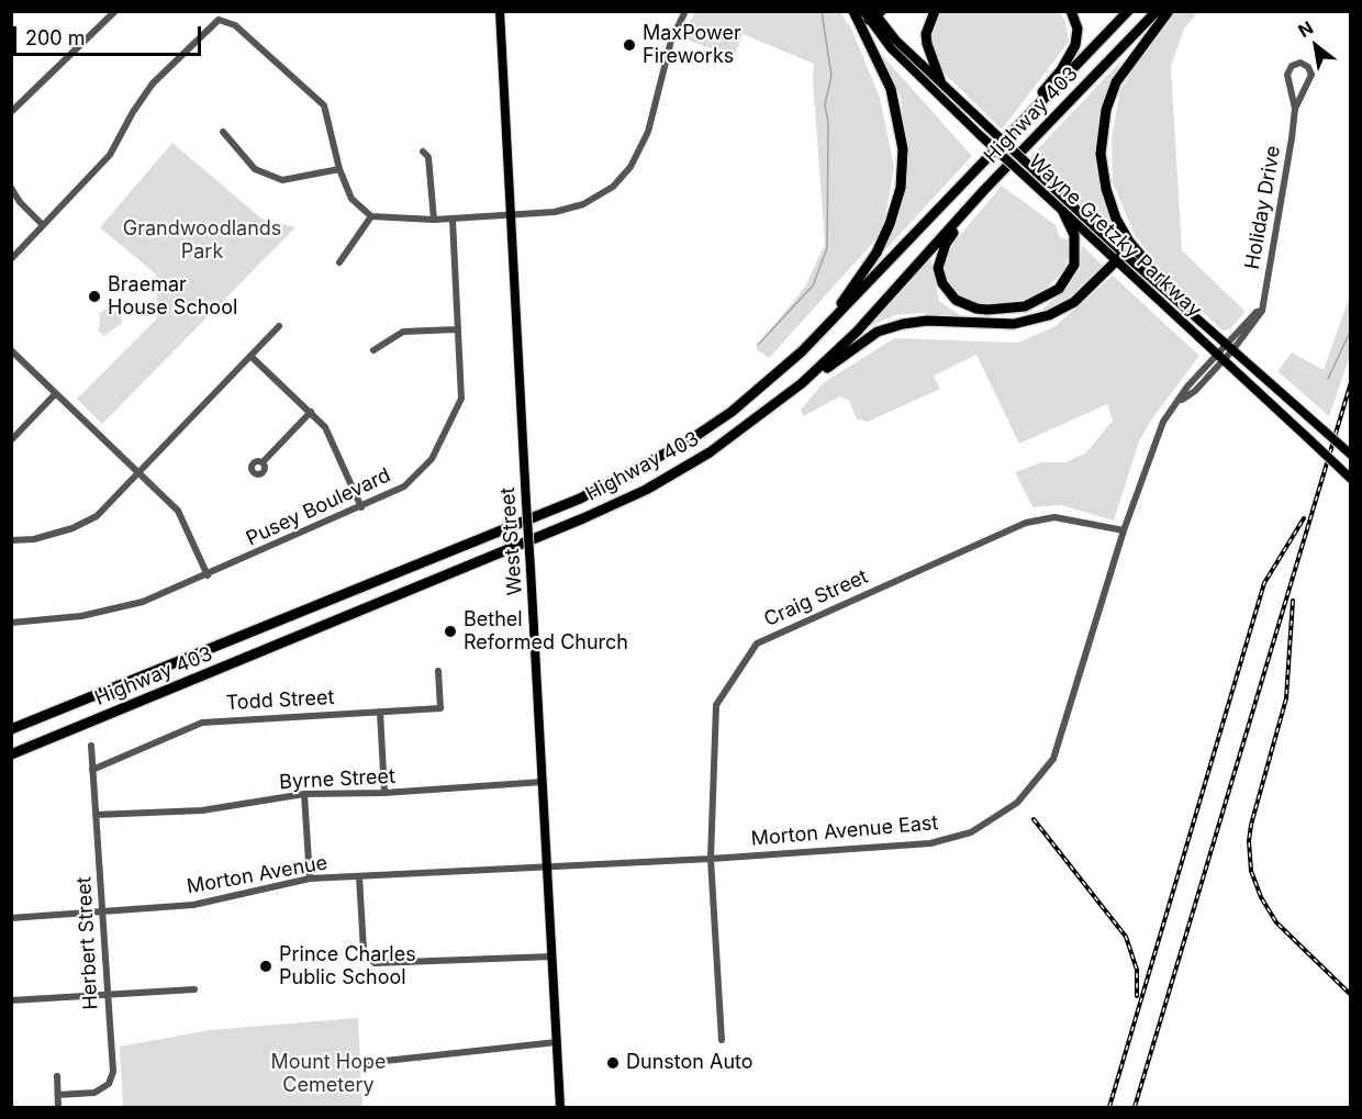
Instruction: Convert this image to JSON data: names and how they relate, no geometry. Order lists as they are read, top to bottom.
{
  "streets": {
    "highway": ["Highway 403"],
    "main road": ["Wayne Gretzky Parkway", "West Street"],
    "street": [
      "Holiday Drive",
      "Pusey Boulevard",
      "Craig Street",
      "Todd Street",
      "Byrne Street",
      "Morton Avenue East",
      "Morton Avenue",
      "Herbert Street"
    ]
  },
  "crossings": [
    ["Holiday Drive", "Wayne Gretzky Parkway"],
    ["Holiday Drive", "Morton Avenue East"],
    ["Wayne Gretzky Parkway", "Morton Avenue East"],
    ["West Street", "Byrne Street"],
    ["West Street", "Morton Avenue East"],
    ["West Street", "Morton Avenue"],
    ["Craig Street", "Morton Avenue East"],
    ["Todd Street", "Herbert Street"],
    ["Byrne Street", "Herbert Street"],
    ["Morton Avenue East", "Morton Avenue"],
    ["Morton Avenue", "Herbert Street"]
  ],
  "parks": ["Grandwoodlands Park", "Mount Hope Cemetery"],
  "places": [
    "MaxPower Fireworks",
    "Braemar House School",
    "Bethel Reformed Church",
    "Prince Charles Public School",
    "Dunston Auto"
  ],
  "scale_bar": "200 m",
  "north": "top left"
}
